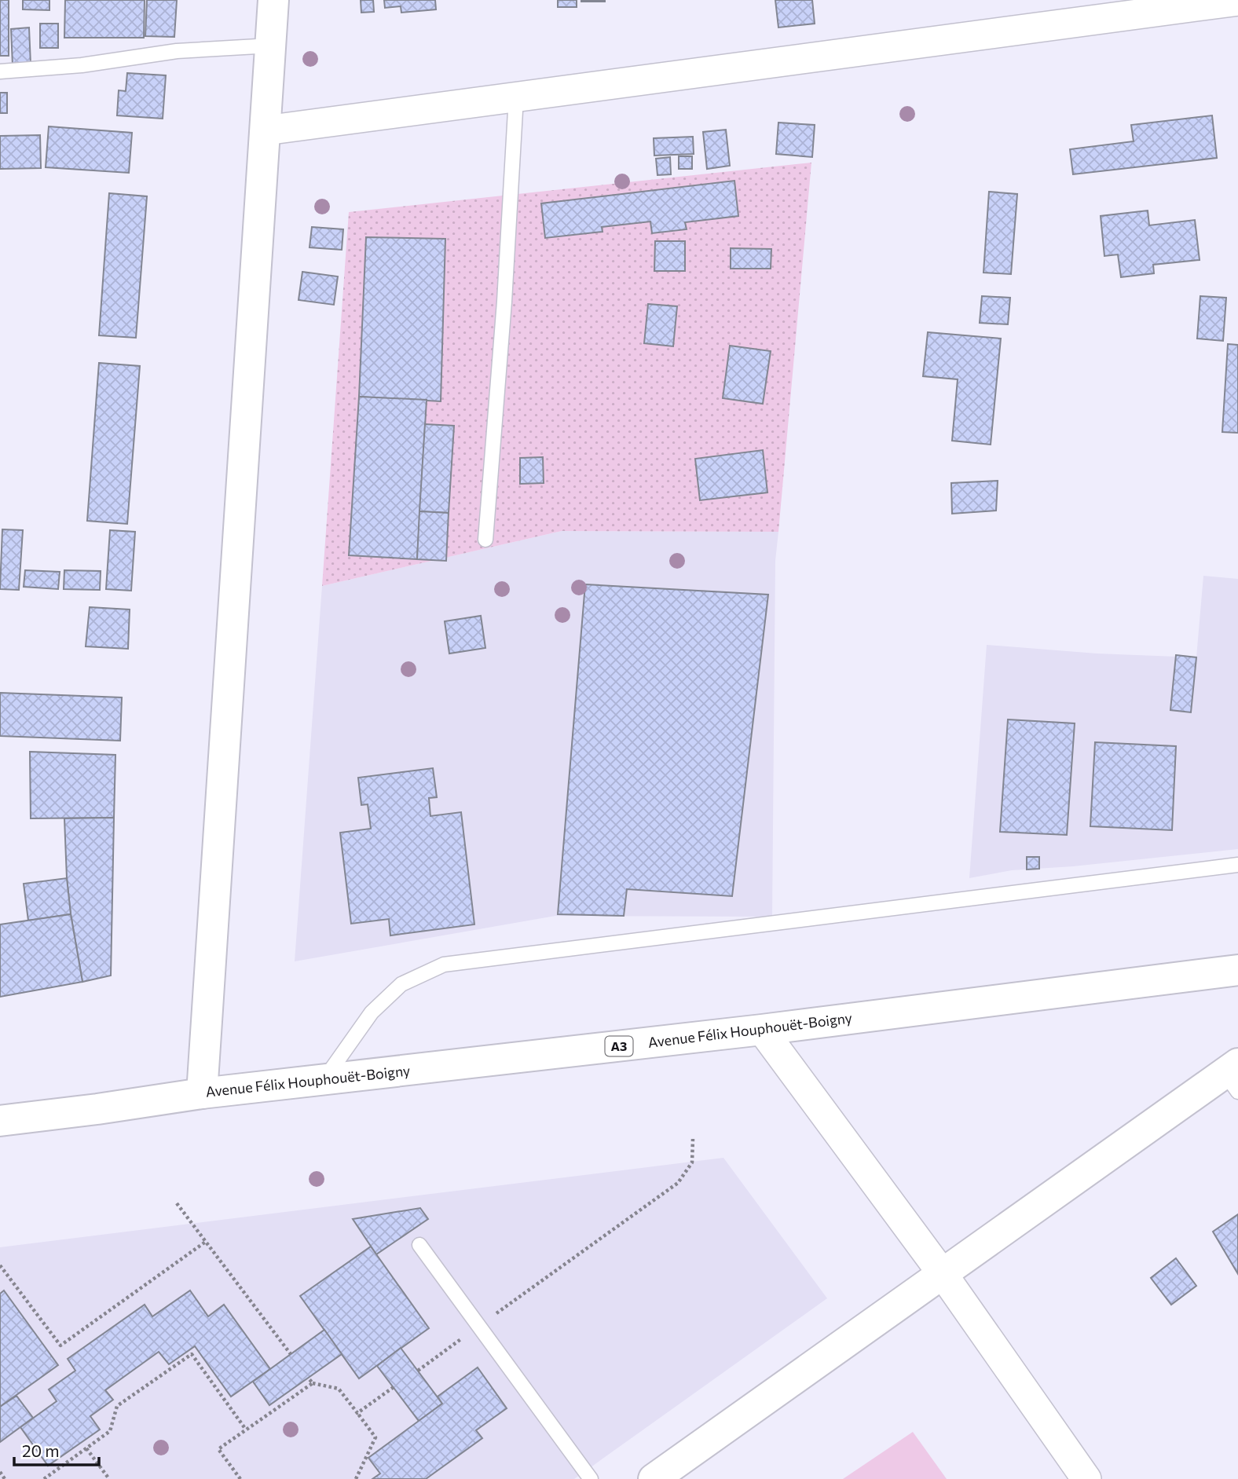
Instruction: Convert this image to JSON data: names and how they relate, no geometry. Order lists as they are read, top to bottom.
{
  "streets": {
    "main road": ["Avenue Félix Houphouët-Boigny", "A3"]
  },
  "scale_bar": "20 m"
}
